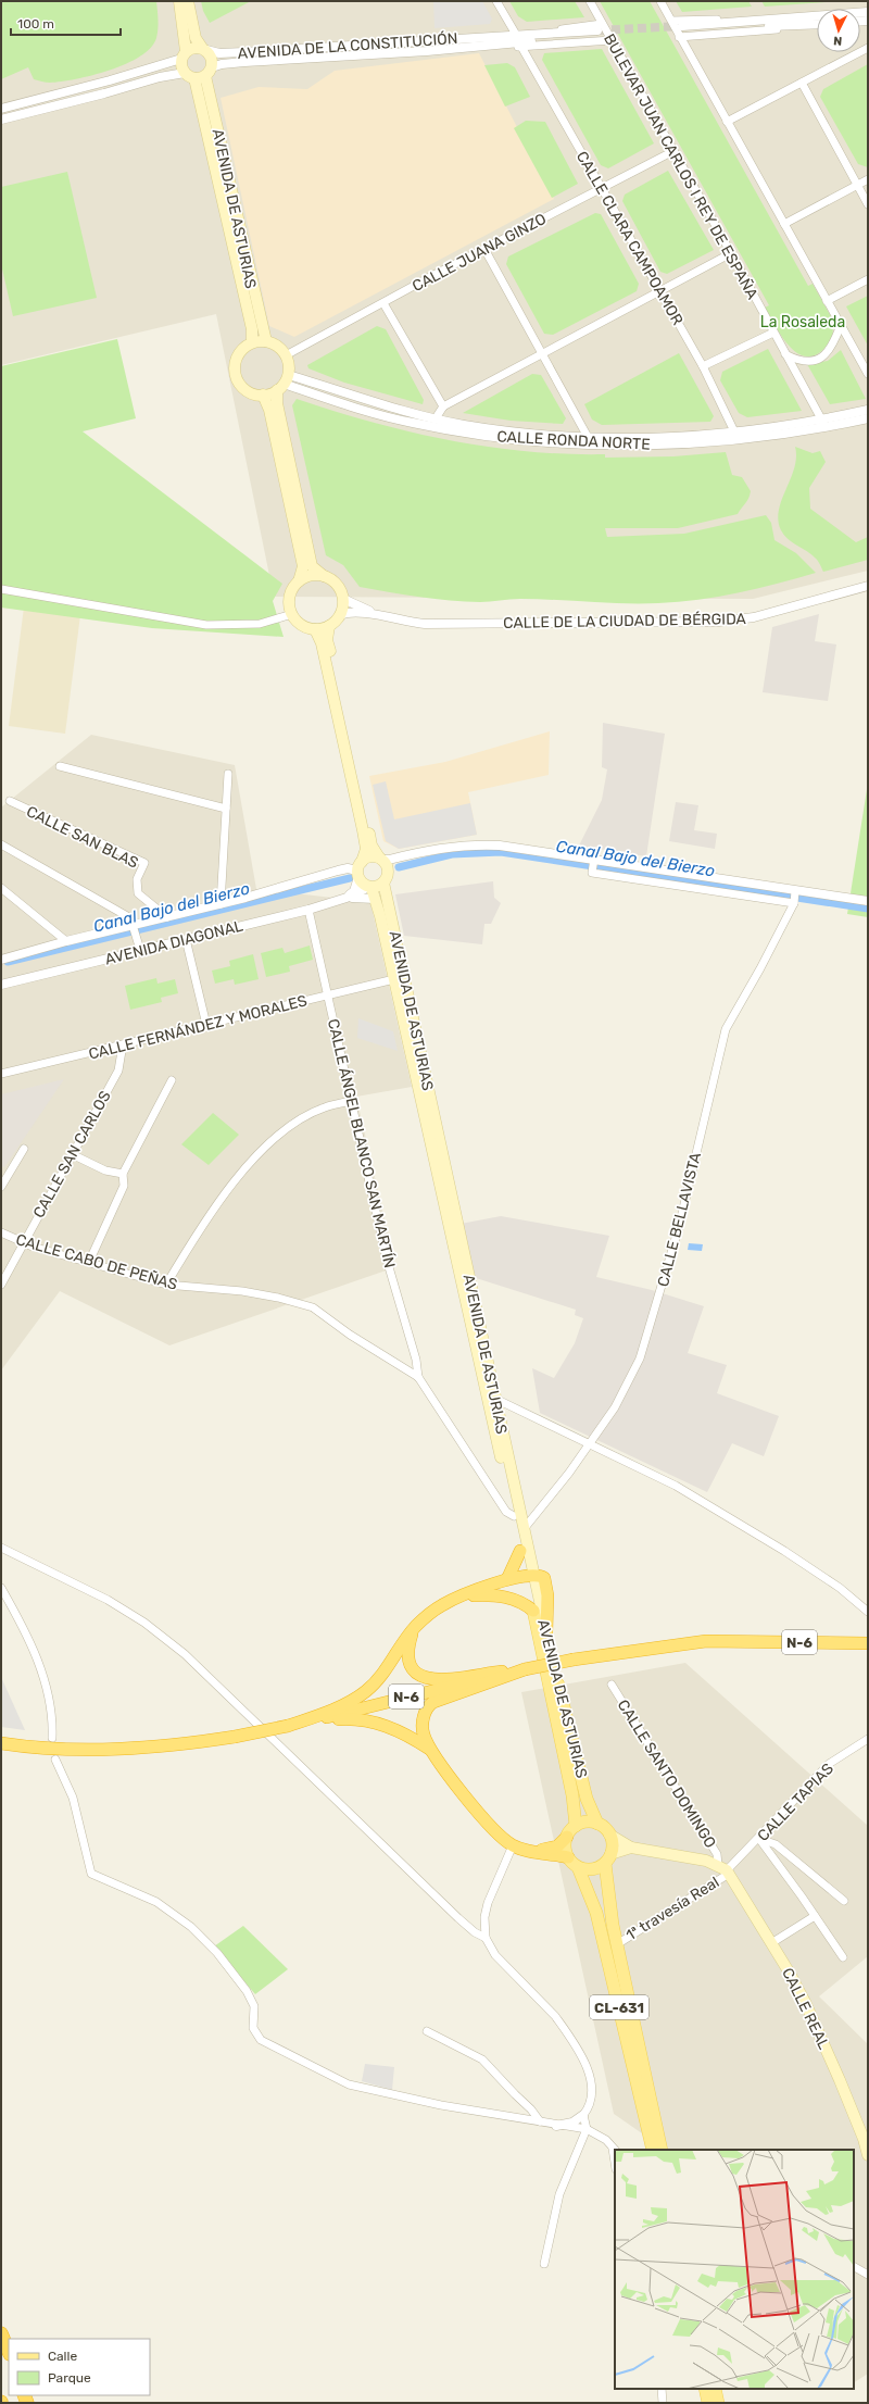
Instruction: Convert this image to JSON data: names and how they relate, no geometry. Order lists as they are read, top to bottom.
{
  "streets": {
    "highway": ["N-6"],
    "main road": ["AVENIDA DE ASTURIAS", "CL-631", "CALLE REAL"],
    "street": [
      "AVENIDA DE LA CONSTITUCIÓN",
      "BULEVAR JUAN CARLOS I REY DE ESPAÑA",
      "CALLE CLARA CAMPOAMOR",
      "CALLE JUANA GINZO",
      "CALLE RONDA NORTE",
      "CALLE DE LA CIUDAD DE BÉRGIDA",
      "CALLE SAN BLAS",
      "AVENIDA DIAGONAL",
      "CALLE FERNÁNDEZ Y MORALES",
      "CALLE ÁNGEL BLANCO SAN MARTÍN",
      "CALLE SAN CARLOS",
      "CALLE BELLAVISTA",
      "CALLE CABO DE PEÑAS",
      "CALLE SANTO DOMINGO",
      "CALLE TAPIAS",
      "1ª travesía Real"
    ]
  },
  "crossings": [
    ["AVENIDA DE LA CONSTITUCIÓN", "BULEVAR JUAN CARLOS I REY DE ESPAÑA"],
    ["AVENIDA DE LA CONSTITUCIÓN", "AVENIDA DE ASTURIAS"],
    ["AVENIDA DE LA CONSTITUCIÓN", "CALLE CLARA CAMPOAMOR"],
    ["BULEVAR JUAN CARLOS I REY DE ESPAÑA", "CALLE JUANA GINZO"],
    ["BULEVAR JUAN CARLOS I REY DE ESPAÑA", "CALLE RONDA NORTE"],
    ["AVENIDA DE ASTURIAS", "CALLE JUANA GINZO"],
    ["AVENIDA DE ASTURIAS", "CALLE RONDA NORTE"],
    ["AVENIDA DE ASTURIAS", "AVENIDA DIAGONAL"],
    ["AVENIDA DE ASTURIAS", "CALLE FERNÁNDEZ Y MORALES"],
    ["AVENIDA DE ASTURIAS", "CALLE BELLAVISTA"],
    ["AVENIDA DE ASTURIAS", "CALLE CABO DE PEÑAS"],
    ["AVENIDA DE ASTURIAS", "CL-631"],
    ["CALLE CLARA CAMPOAMOR", "CALLE JUANA GINZO"],
    ["CALLE CLARA CAMPOAMOR", "CALLE RONDA NORTE"],
    ["CALLE JUANA GINZO", "CALLE RONDA NORTE"],
    ["AVENIDA DIAGONAL", "CALLE ÁNGEL BLANCO SAN MARTÍN"],
    ["CALLE FERNÁNDEZ Y MORALES", "CALLE ÁNGEL BLANCO SAN MARTÍN"],
    ["CALLE FERNÁNDEZ Y MORALES", "CALLE SAN CARLOS"],
    ["CALLE ÁNGEL BLANCO SAN MARTÍN", "CALLE CABO DE PEÑAS"],
    ["CALLE SAN CARLOS", "CALLE CABO DE PEÑAS"],
    ["CALLE SANTO DOMINGO", "CALLE TAPIAS"],
    ["CALLE SANTO DOMINGO", "1ª travesía Real"],
    ["CALLE SANTO DOMINGO", "CALLE REAL"],
    ["CALLE TAPIAS", "1ª travesía Real"],
    ["CALLE TAPIAS", "CALLE REAL"],
    ["1ª travesía Real", "CL-631"],
    ["1ª travesía Real", "CALLE REAL"]
  ],
  "water": ["Canal Bajo del Bierzo"],
  "parks": ["La Rosaleda"],
  "legend": ["Calle", "Parque"],
  "scale_bar": "100 m",
  "north": "bottom"
}
